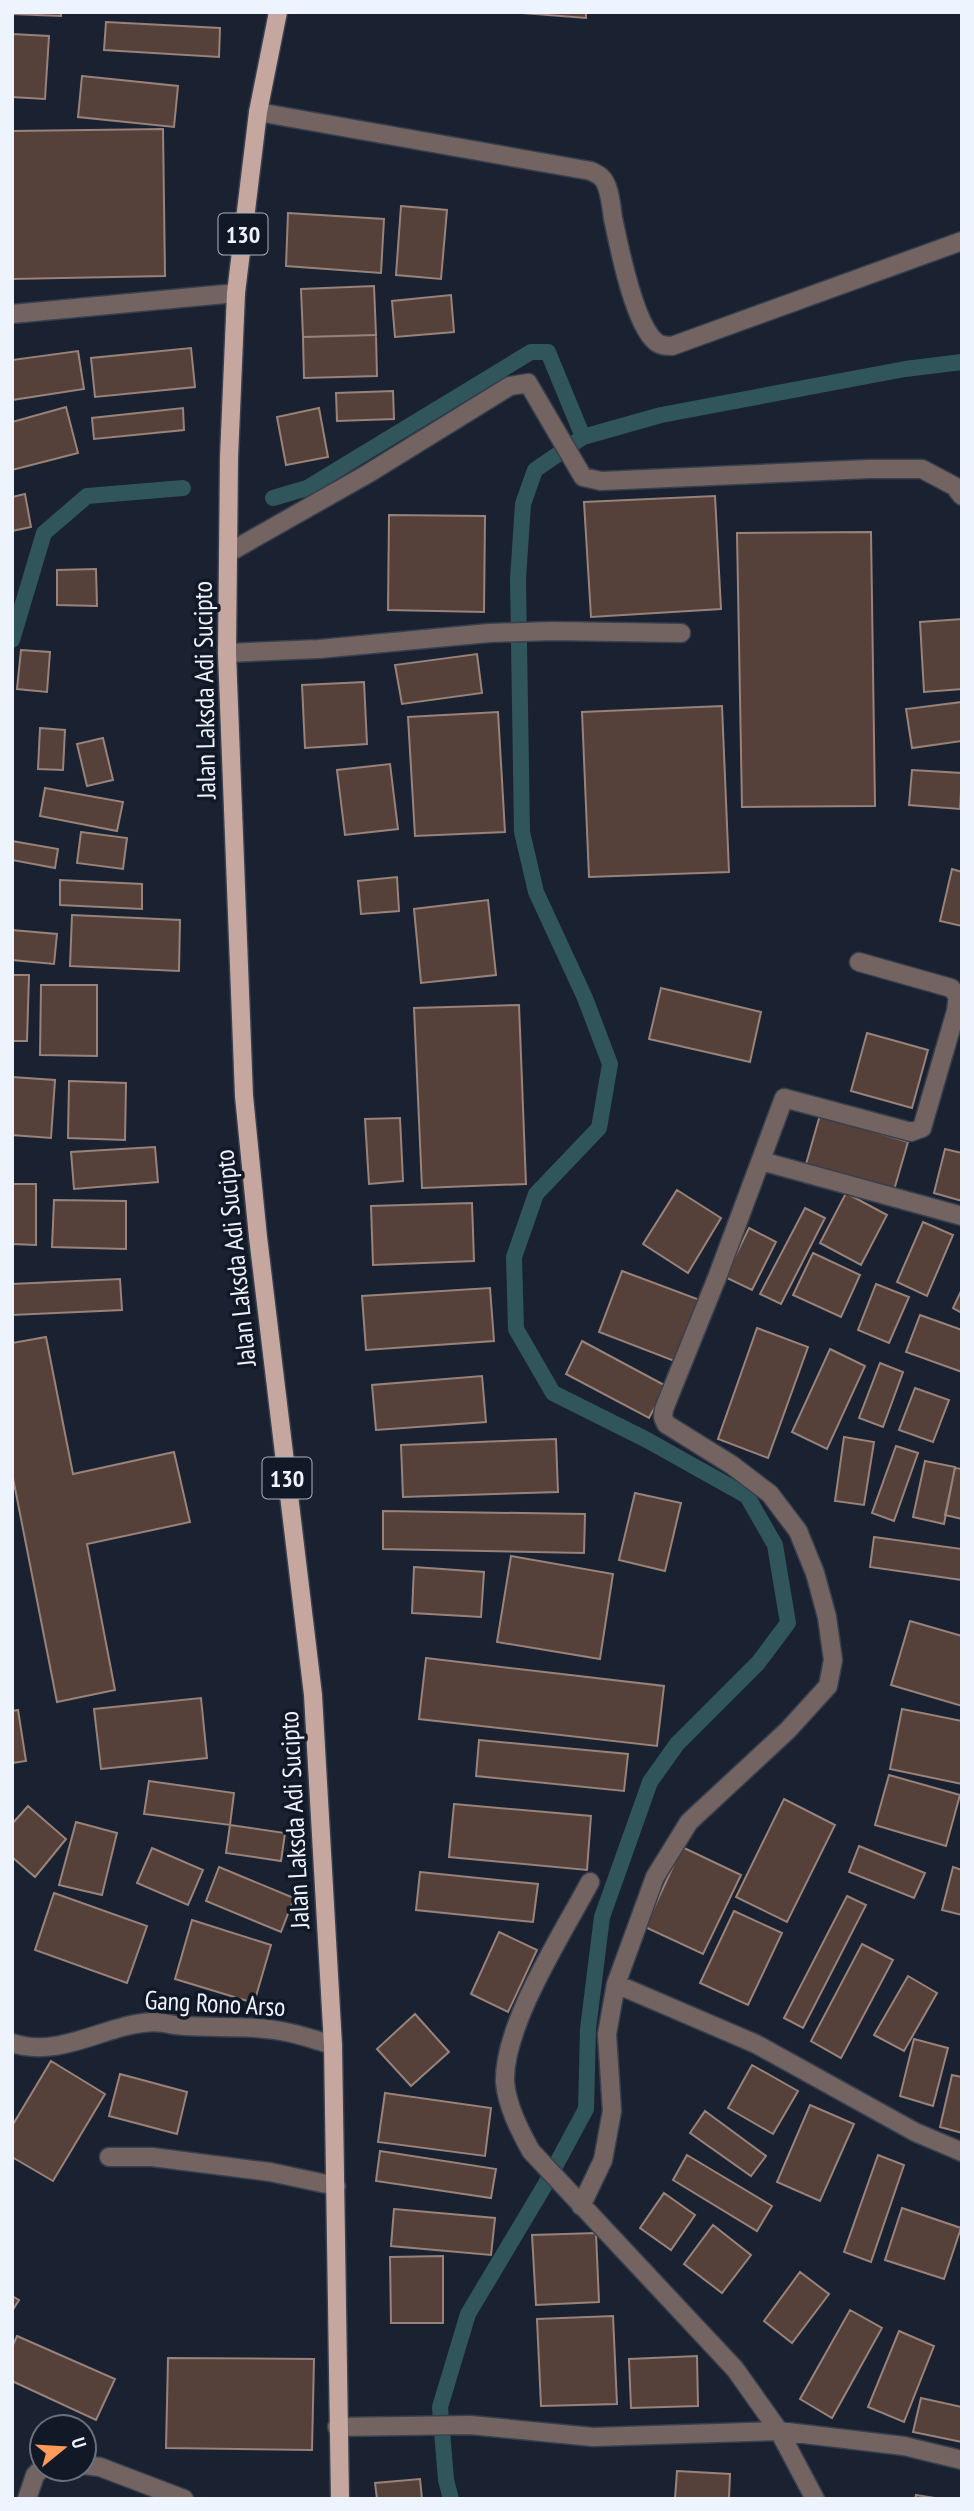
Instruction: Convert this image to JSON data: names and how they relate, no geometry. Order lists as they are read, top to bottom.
{
  "streets": {
    "main road": ["130", "Jalan Laksda Adi Sucipto"],
    "street": ["Gang Rono Arso"]
  },
  "crossings": [
    ["Jalan Laksda Adi Sucipto", "Gang Rono Arso"]
  ],
  "north": "right"
}
